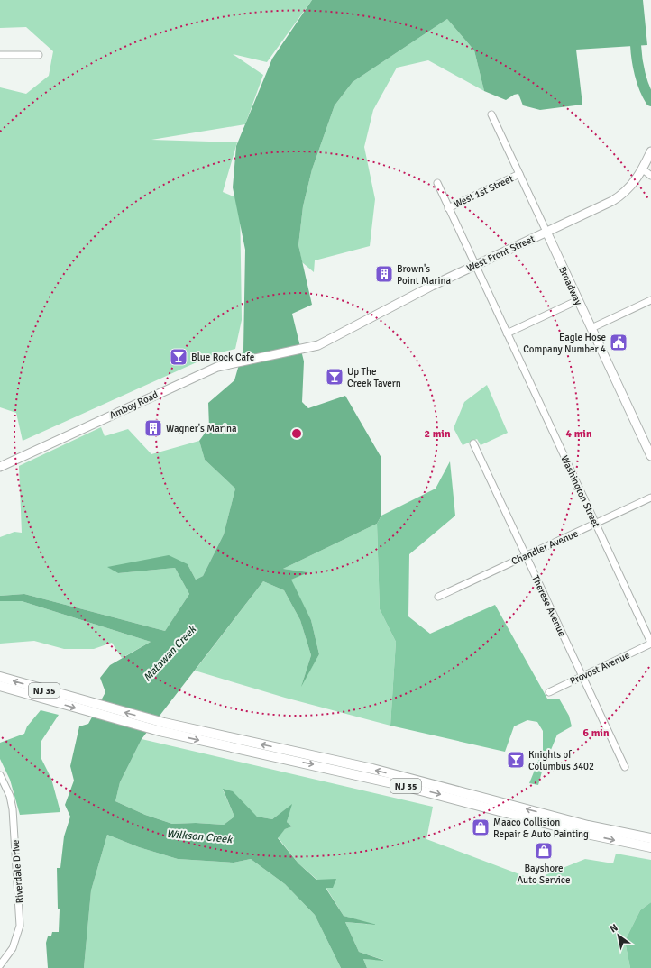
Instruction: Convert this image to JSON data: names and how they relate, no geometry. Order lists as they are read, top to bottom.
{
  "streets": {
    "highway": ["NJ 35"],
    "main road": ["West Front Street", "Broadway", "Amboy Road"],
    "street": [
      "West 1st Street",
      "Washington Street",
      "Chandler Avenue",
      "Therese Avenue",
      "Provost Avenue",
      "Riverdale Drive"
    ]
  },
  "crossings": [
    ["West 1st Street", "Broadway"],
    ["West 1st Street", "Washington Street"],
    ["West Front Street", "Broadway"],
    ["West Front Street", "Amboy Road"],
    ["West Front Street", "Washington Street"],
    ["Washington Street", "Chandler Avenue"],
    ["Washington Street", "Provost Avenue"],
    ["Chandler Avenue", "Therese Avenue"],
    ["Therese Avenue", "Provost Avenue"]
  ],
  "water": ["Matawan Creek", "Wilkson Creek"],
  "places": {
    "building": ["Brown's Point Marina", "Wagner's Marina"],
    "public building": ["Eagle Hose Company Number 4"],
    "bar": ["Blue Rock Cafe", "Up The Creek Tavern", "Knights of Columbus 3402"],
    "shop": ["Maaco Collision Repair & Auto Painting", "Bayshore Auto Service"]
  },
  "north": "top left",
  "rings": ["2 min", "4 min", "6 min"]
}
